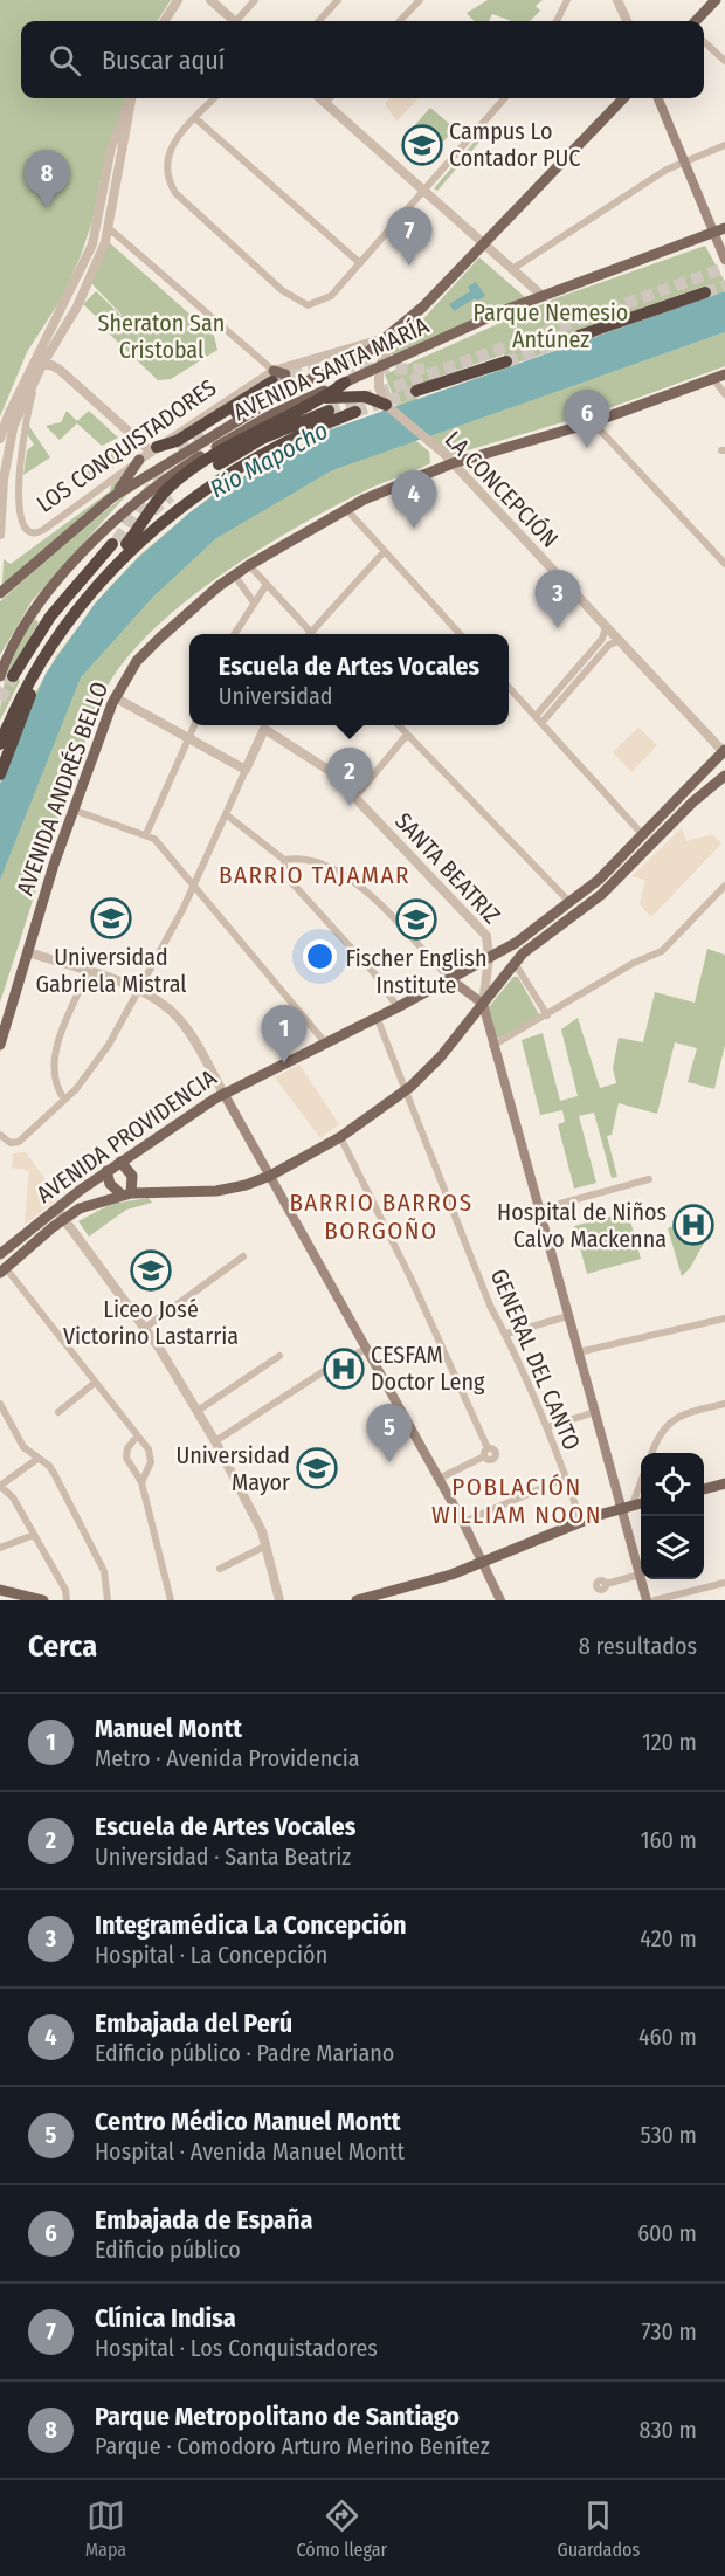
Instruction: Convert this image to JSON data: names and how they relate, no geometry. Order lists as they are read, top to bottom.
{
  "streets": {
    "main road": [
      "AVENIDA SANTA MARÍA",
      "LOS CONQUISTADORES",
      "AVENIDA ANDRÉS BELLO",
      "AVENIDA PROVIDENCIA"
    ],
    "street": ["LA CONCEPCIÓN", "SANTA BEATRIZ", "GENERAL DEL CANTO"]
  },
  "crossings": [
    ["LA CONCEPCIÓN", "AVENIDA ANDRÉS BELLO"],
    ["LA CONCEPCIÓN", "AVENIDA PROVIDENCIA"],
    ["SANTA BEATRIZ", "AVENIDA PROVIDENCIA"],
    ["AVENIDA PROVIDENCIA", "GENERAL DEL CANTO"]
  ],
  "districts": ["BARRIO TAJAMAR", "BARRIO BARROS BORGOÑO", "POBLACIÓN WILLIAM NOON"],
  "water": ["Río Mapocho"],
  "parks": ["Parque Nemesio Antúnez", "Sheraton San Cristobal"],
  "places": {
    "school or university": [
      "Campus Lo Contador PUC",
      "Universidad Gabriela Mistral",
      "Fischer English Institute",
      "Liceo José Victorino Lastarria",
      "Universidad Mayor"
    ],
    "hospital": ["Hospital de Niños Calvo Mackenna", "CESFAM Doctor Leng"]
  },
  "page": {
    "search": "Buscar aquí",
    "pins": [
      "8",
      "7",
      "6",
      "4",
      "3",
      "2",
      "1",
      "5"
    ],
    "popup": ["Escuela de Artes Vocales", "Universidad"],
    "heading": ["Cerca", "8 resultados"],
    "list": [
      {
        "mark": "1",
        "name": "Manuel Montt",
        "note": "Metro · Avenida Providencia",
        "value": "120 m"
      },
      {
        "mark": "2",
        "name": "Escuela de Artes Vocales",
        "note": "Universidad · Santa Beatriz",
        "value": "160 m"
      },
      {
        "mark": "3",
        "name": "Integramédica La Concepción",
        "note": "Hospital · La Concepción",
        "value": "420 m"
      },
      {
        "mark": "4",
        "name": "Embajada del Perú",
        "note": "Edificio público · Padre Mariano",
        "value": "460 m"
      },
      {
        "mark": "5",
        "name": "Centro Médico Manuel Montt",
        "note": "Hospital · Avenida Manuel Montt",
        "value": "530 m"
      },
      {
        "mark": "6",
        "name": "Embajada de España",
        "note": "Edificio público",
        "value": "600 m"
      },
      {
        "mark": "7",
        "name": "Clínica Indisa",
        "note": "Hospital · Los Conquistadores",
        "value": "730 m"
      },
      {
        "mark": "8",
        "name": "Parque Metropolitano de Santiago",
        "note": "Parque · Comodoro Arturo Merino Benítez",
        "value": "830 m"
      }
    ],
    "nav": ["Mapa", "Cómo llegar", "Guardados"]
  }
}
